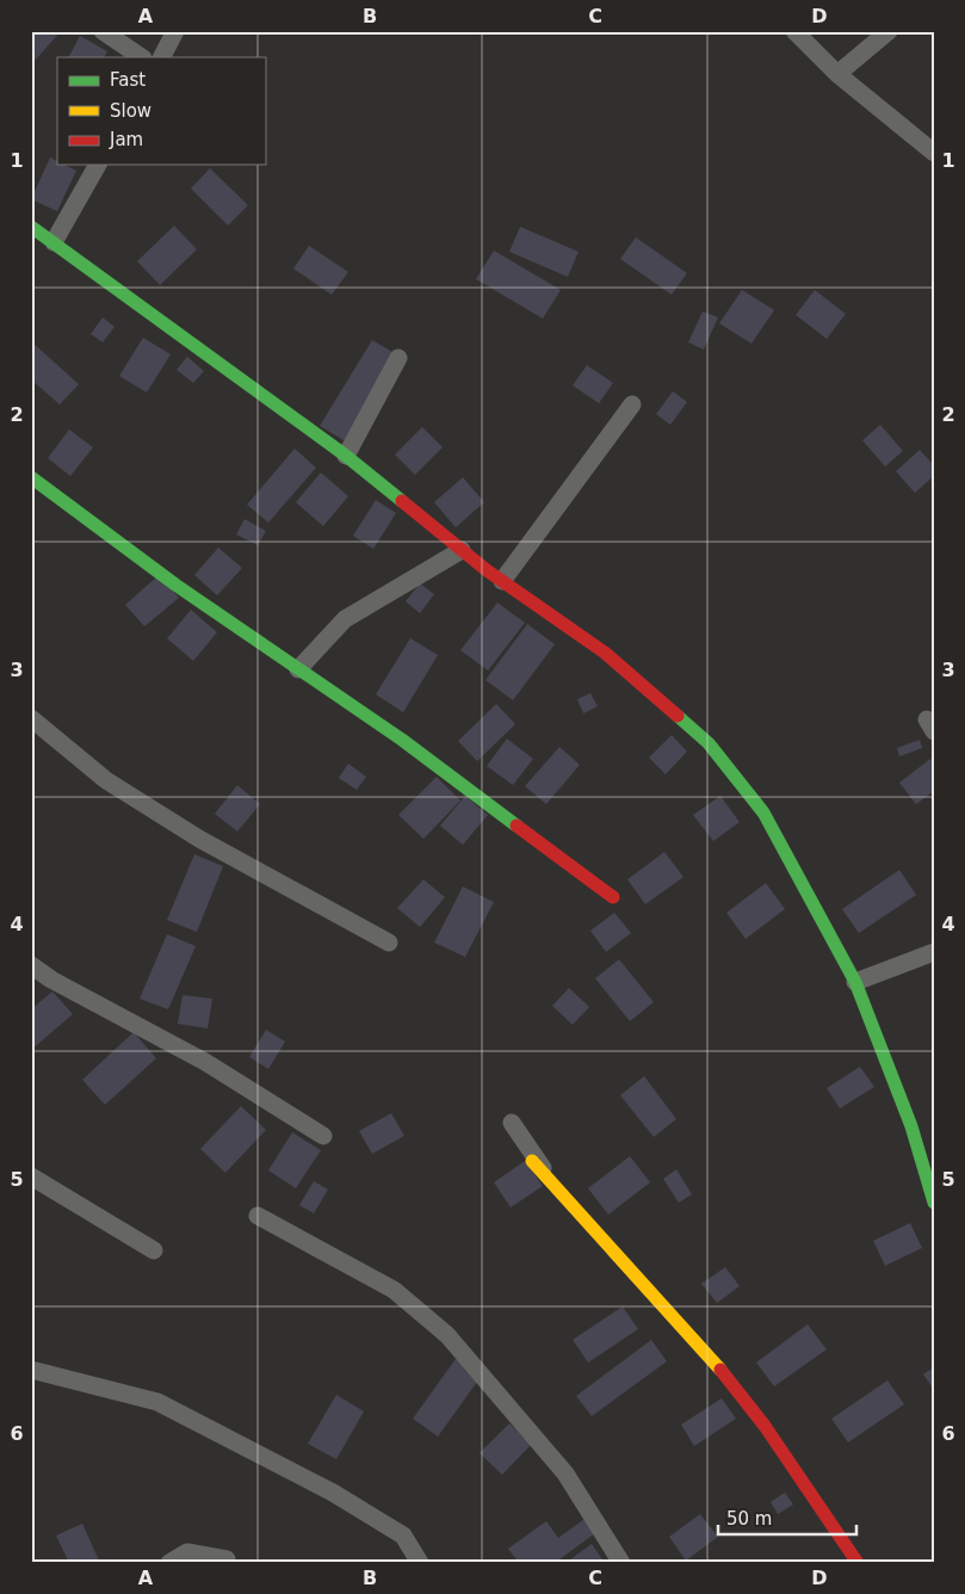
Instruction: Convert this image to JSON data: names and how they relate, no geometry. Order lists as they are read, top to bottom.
{
  "legend": ["Fast", "Slow", "Jam"],
  "scale_bar": "50 m",
  "grid": {
    "columns": [
      "A",
      "B",
      "C",
      "D"
    ],
    "rows": [
      "1",
      "2",
      "3",
      "4",
      "5",
      "6"
    ]
  }
}
